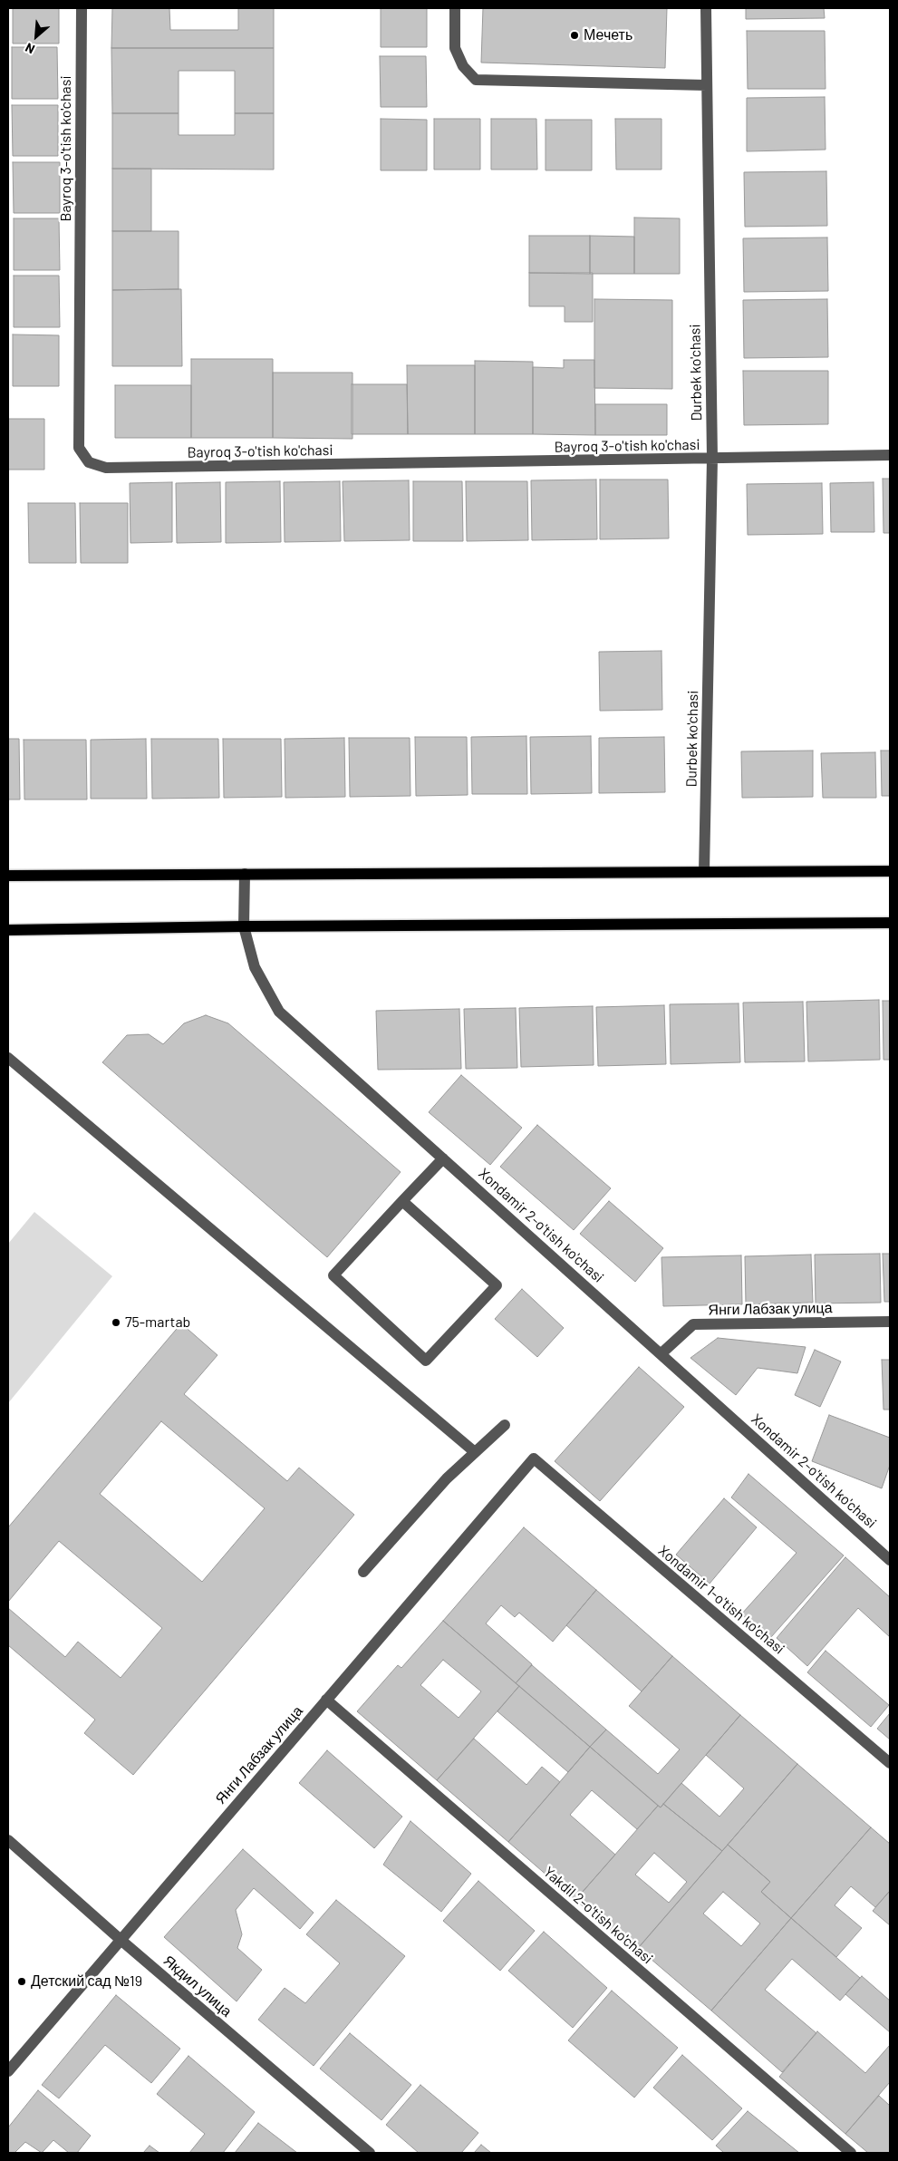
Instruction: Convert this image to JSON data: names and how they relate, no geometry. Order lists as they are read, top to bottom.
{
  "streets": {
    "street": [
      "Bayroq 3-o'tish ko'chasi",
      "Durbek ko'chasi",
      "Xondamir 2-o'tish ko'chasi",
      "Янги Лабзак улица",
      "Xondamir 1-o'tish ko'chasi",
      "Yakdil 2-o'tish ko'chasi",
      "Якдил улица"
    ]
  },
  "crossings": [
    ["Bayroq 3-o'tish ko'chasi", "Durbek ko'chasi"],
    ["Xondamir 2-o'tish ko'chasi", "Янги Лабзак улица"],
    ["Янги Лабзак улица", "Xondamir 1-o'tish ko'chasi"],
    ["Янги Лабзак улица", "Yakdil 2-o'tish ko'chasi"],
    ["Янги Лабзак улица", "Якдил улица"]
  ],
  "places": ["Мечеть", "75-martab", "Детский сад №19"],
  "north": "bottom left"
}
